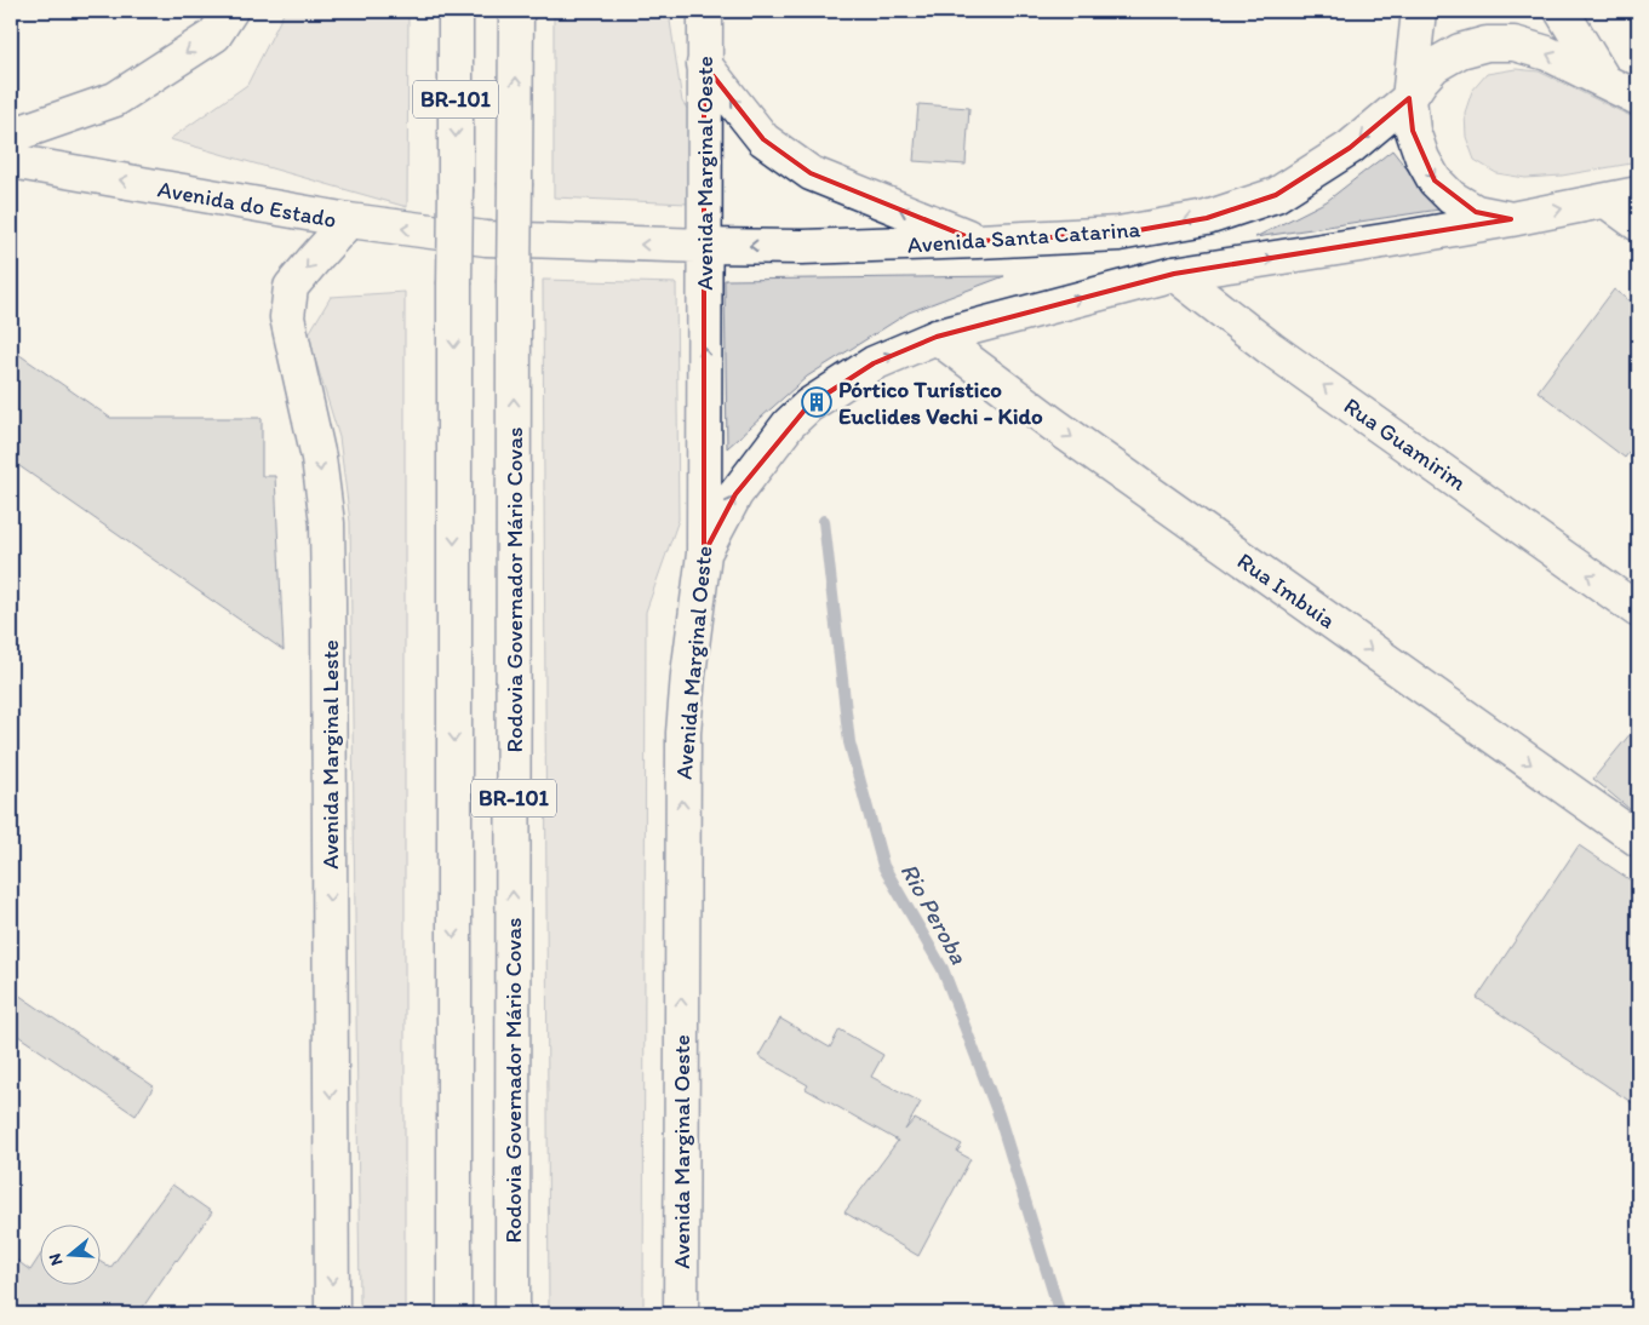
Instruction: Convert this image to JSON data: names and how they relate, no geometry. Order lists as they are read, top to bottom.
{
  "streets": {
    "main road": [
      "BR-101",
      "Avenida Marginal Oeste",
      "Avenida do Estado",
      "Avenida Santa Catarina",
      "Rua Guamirim",
      "Rodovia Governador Mário Covas",
      "Rua Imbuia",
      "Avenida Marginal Leste"
    ]
  },
  "crossings": [
    ["Avenida Marginal Oeste", "Avenida Santa Catarina"],
    ["Avenida do Estado", "Avenida Santa Catarina"],
    ["Avenida do Estado", "Avenida Marginal Leste"]
  ],
  "one_way": ["Avenida do Estado", "Rua Guamirim", "Rua Imbuia"],
  "water": ["Rio Peroba"],
  "places": {
    "building": ["Pórtico Turístico Euclides Vechi - Kido"]
  },
  "north": "left"
}
